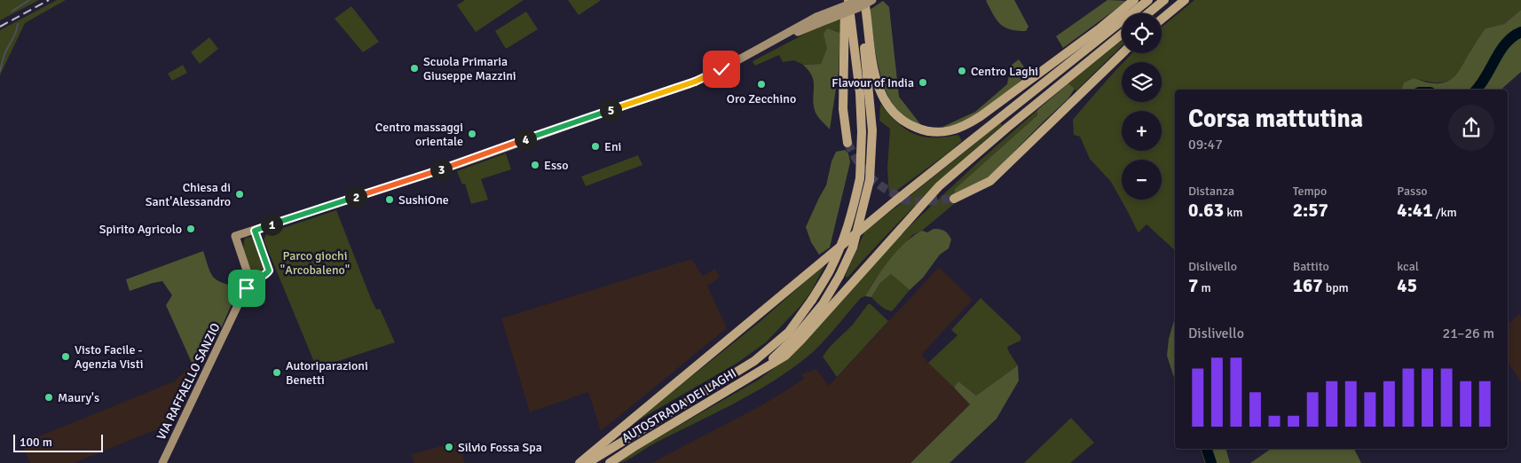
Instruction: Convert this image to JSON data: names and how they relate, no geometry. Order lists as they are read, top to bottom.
{
  "streets": {
    "highway": ["AUTOSTRADA DEI LAGHI"],
    "main road": ["VIA RAFFAELLO SANZIO"]
  },
  "parks": ["Parco giochi \"Arcobaleno\""],
  "places": [
    "Scuola Primaria Giuseppe Mazzini",
    "Centro Laghi",
    "Flavour of India",
    "Oro Zecchino",
    "Centro massaggi orientale",
    "Eni",
    "Esso",
    "Chiesa di Sant'Alessandro",
    "SushiOne",
    "Spirito Agricolo",
    "Visto Facile - Agenzia Visti",
    "Autoriparazioni Benetti",
    "Maury's",
    "Silvio Fossa Spa"
  ],
  "scale_bar": "100 m",
  "page": {
    "map_buttons": ["+", "−"],
    "heading": ["Corsa mattutina", "09:47"],
    "pins": [
      "5",
      "4",
      "3",
      "2",
      "1"
    ],
    "stats": [
      ["Distanza", "0.63 km"],
      ["Tempo", "2:57"],
      ["Passo", "4:41 /km"],
      ["Dislivello", "7 m"],
      ["Battito", "167 bpm"],
      ["kcal", "45"]
    ],
    "chart": ["Dislivello", "21–26 m"],
    "scale": "100 m"
  }
}
